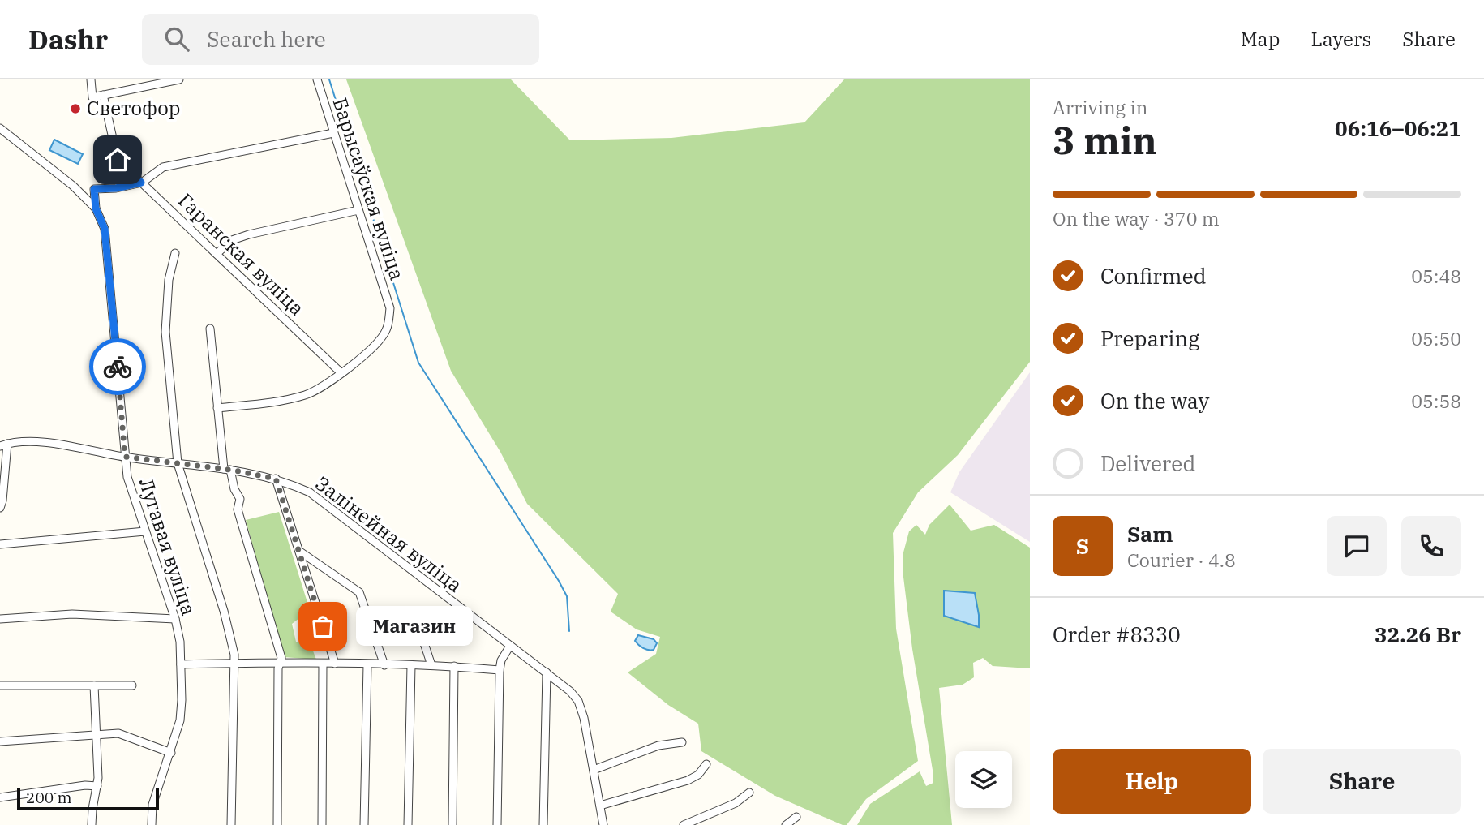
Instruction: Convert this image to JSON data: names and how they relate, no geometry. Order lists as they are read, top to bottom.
{
  "streets": {
    "street": [
      "Барысаўская вуліца",
      "Гаранская вуліца",
      "Залінейная вуліца",
      "Лугавая вуліца"
    ]
  },
  "crossings": [
    ["Барысаўская вуліца", "Гаранская вуліца"],
    ["Залінейная вуліца", "Лугавая вуліца"]
  ],
  "places": ["Светофор", "Магазин"],
  "scale_bar": "200 m",
  "page": {
    "header": "Dashr",
    "search": "Search here",
    "nav": ["Map", "Layers", "Share"],
    "heading": ["3 min", "Arriving in", "06:16–06:21"],
    "panel": [
      "Sam",
      "Courier · 4.8",
      "Order #8330",
      "32.26 Br"
    ],
    "bar": "On the way · 370 m",
    "list": [
      ["Confirmed", "05:48"],
      ["Preparing", "05:50"],
      ["On the way", "05:58"],
      "Delivered"
    ],
    "round": "S",
    "bubble": "Магазин",
    "buttons": ["Help", "Share"],
    "scale": "200 m"
  }
}
